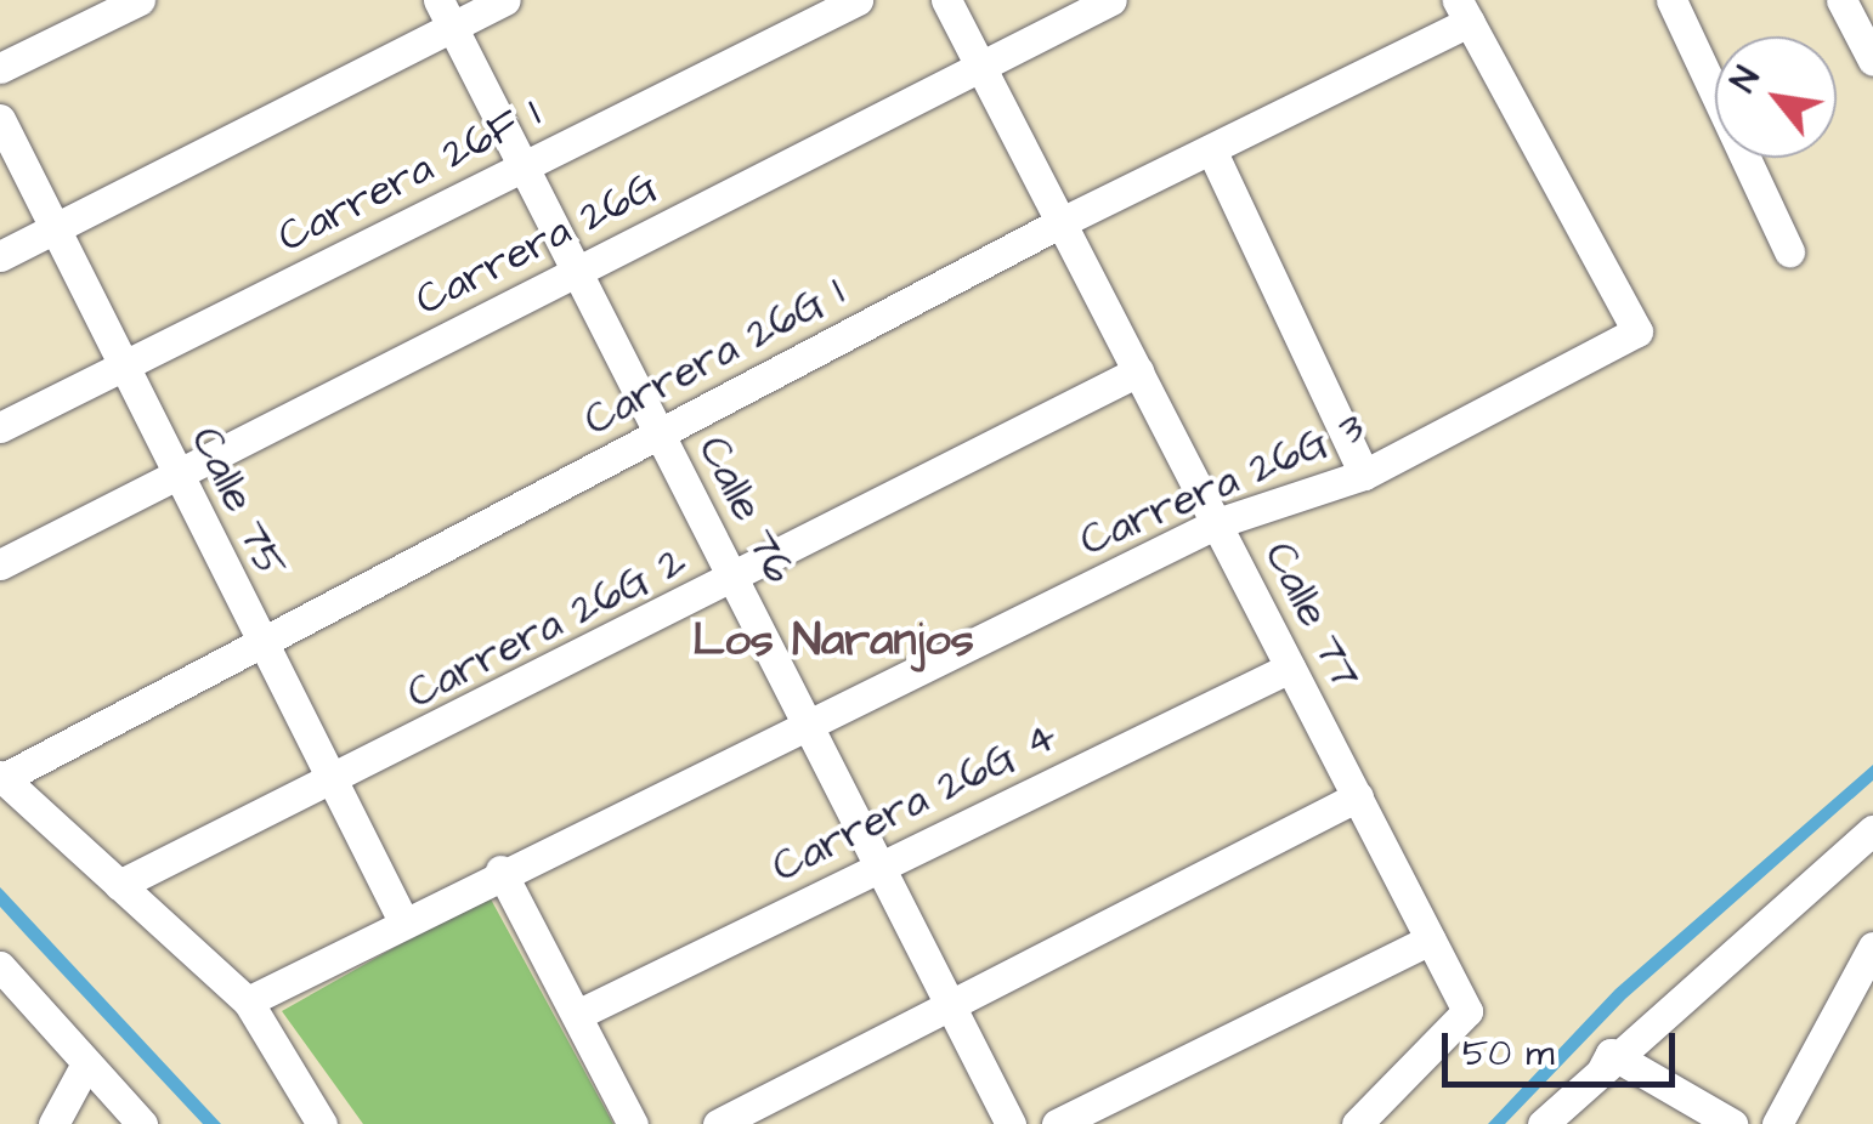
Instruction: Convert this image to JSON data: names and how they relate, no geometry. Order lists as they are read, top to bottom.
{
  "streets": {
    "street": [
      "Carrera 26F 1",
      "Carrera 26G",
      "Carrera 26G 1",
      "Carrera 26G 3",
      "Calle 75",
      "Calle 76",
      "Calle 77",
      "Carrera 26G 2",
      "Carrera 26G 4"
    ]
  },
  "crossings": [
    ["Carrera 26F 1", "Calle 75"],
    ["Carrera 26F 1", "Calle 76"],
    ["Carrera 26G", "Calle 75"],
    ["Carrera 26G", "Calle 76"],
    ["Carrera 26G", "Calle 77"],
    ["Carrera 26G 1", "Carrera 26G 3"],
    ["Carrera 26G 1", "Calle 75"],
    ["Carrera 26G 1", "Calle 76"],
    ["Carrera 26G 1", "Calle 77"],
    ["Carrera 26G 3", "Calle 75"],
    ["Carrera 26G 3", "Calle 76"],
    ["Carrera 26G 3", "Calle 77"],
    ["Calle 75", "Carrera 26G 2"],
    ["Calle 76", "Carrera 26G 2"],
    ["Calle 76", "Carrera 26G 4"],
    ["Calle 77", "Carrera 26G 2"],
    ["Calle 77", "Carrera 26G 4"]
  ],
  "districts": ["Los Naranjos"],
  "scale_bar": "50 m",
  "north": "top left"
}
